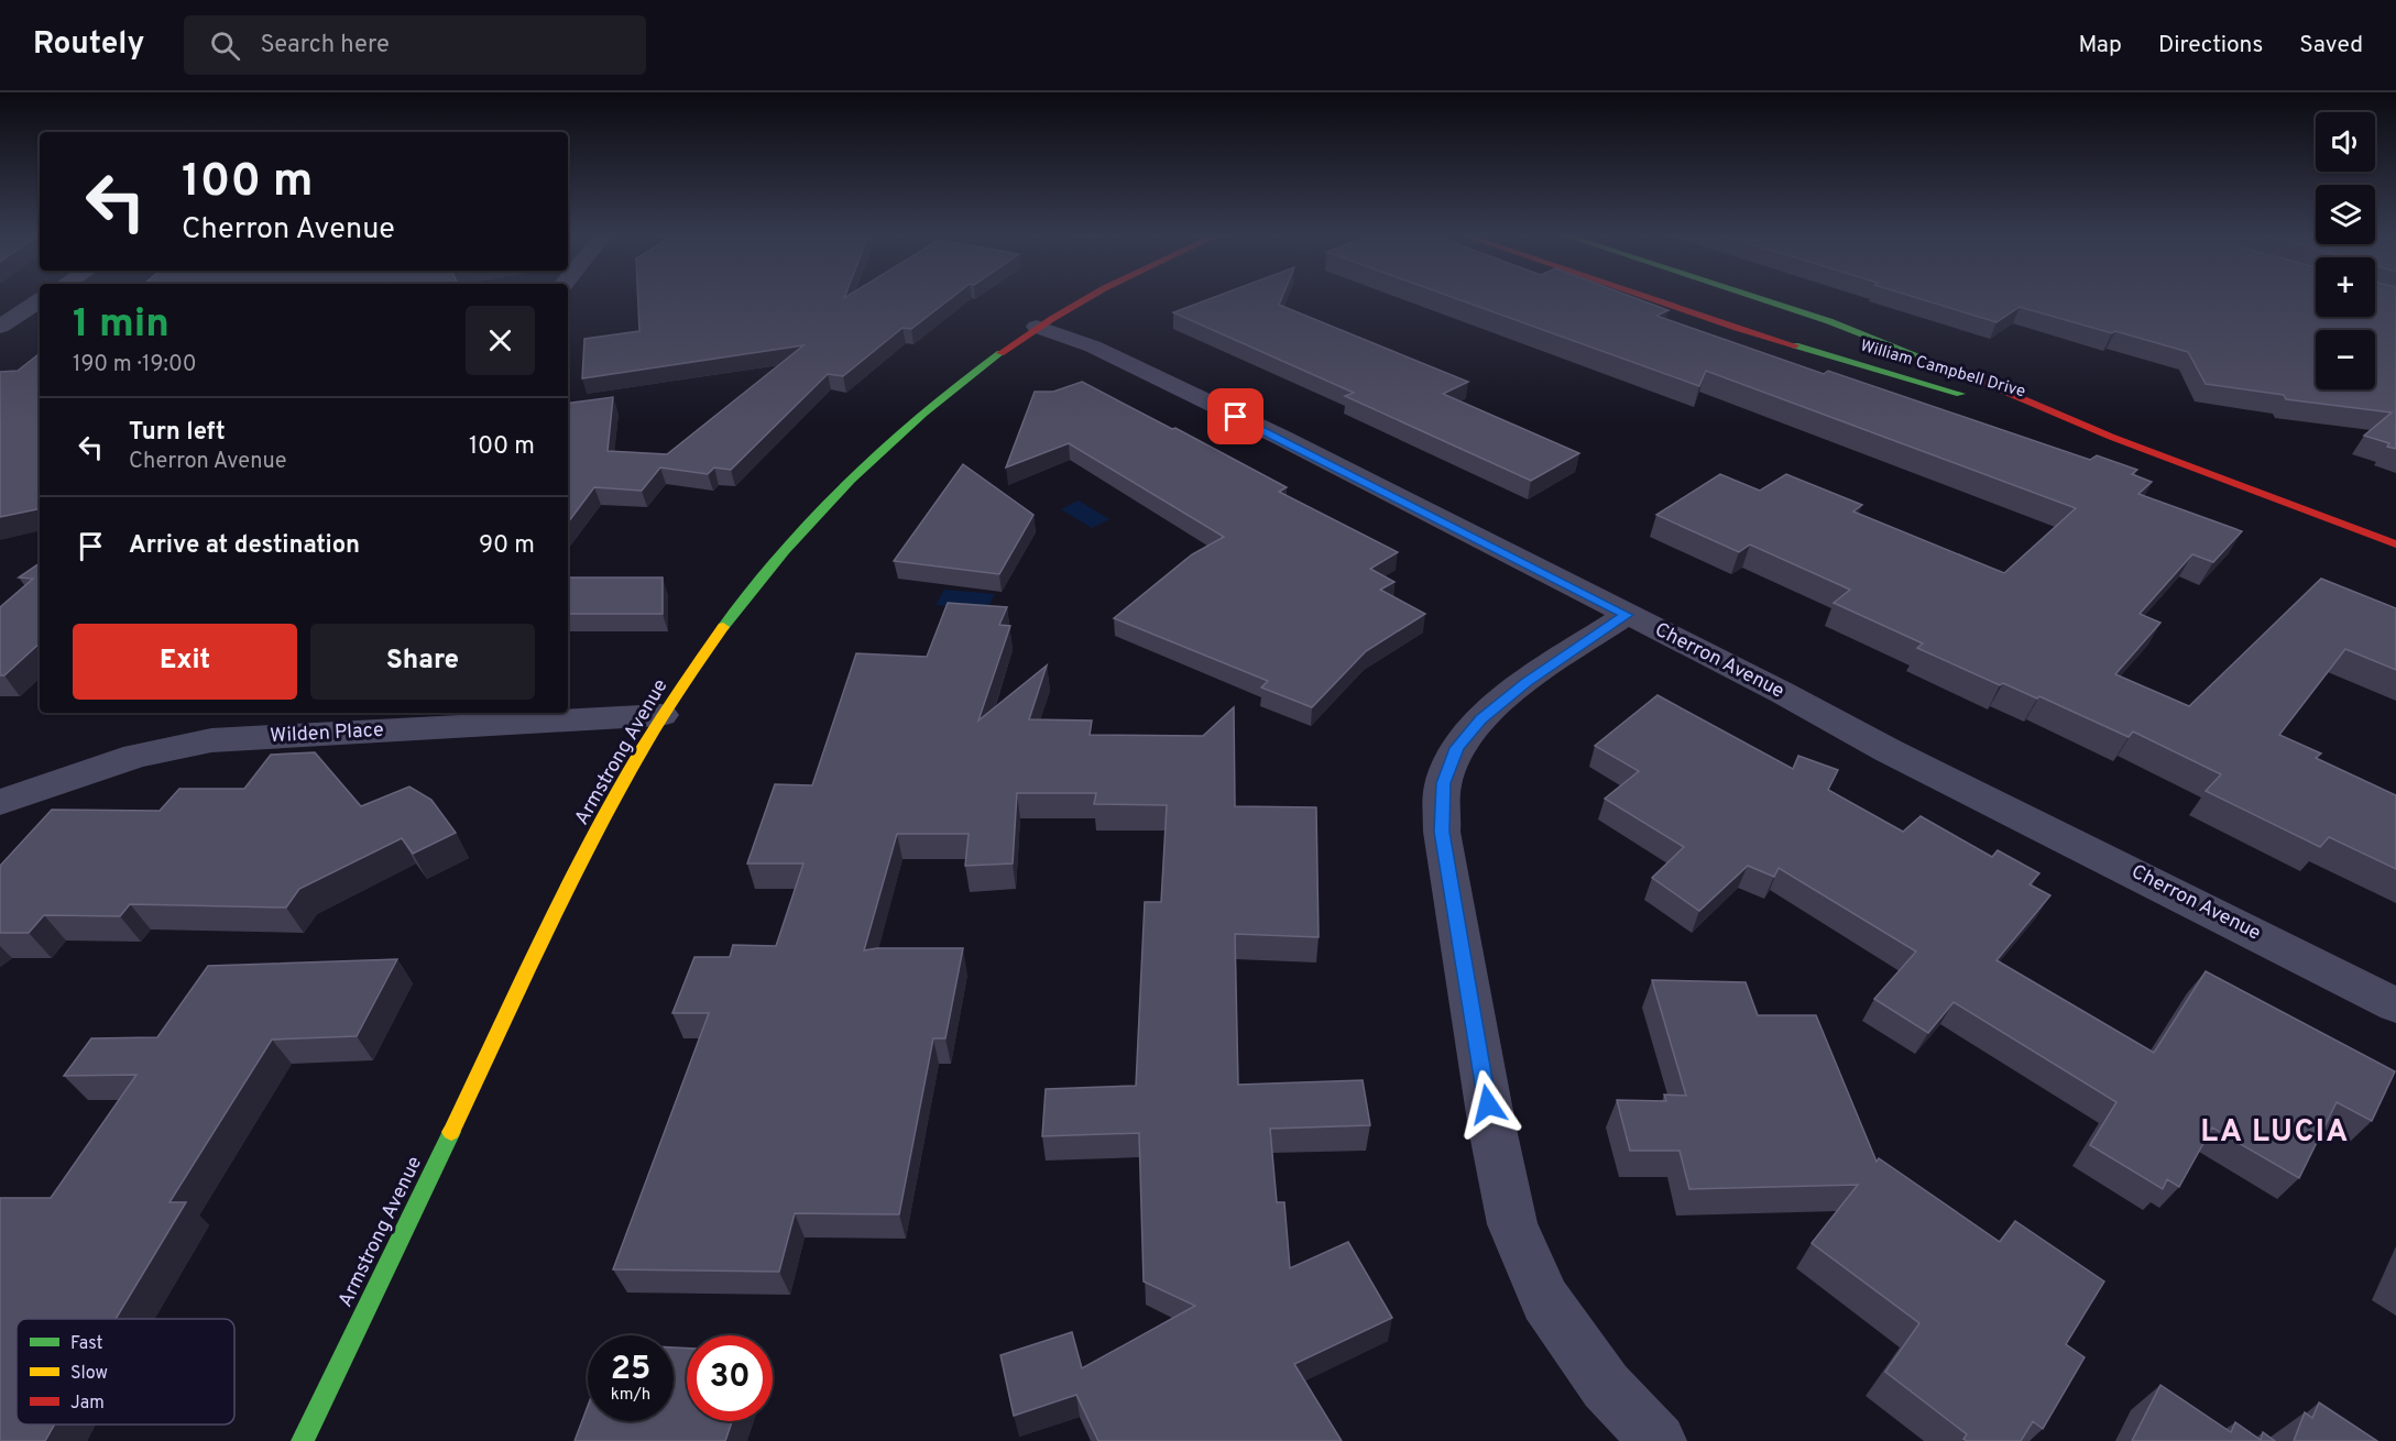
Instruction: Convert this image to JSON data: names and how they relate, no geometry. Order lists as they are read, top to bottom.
{
  "streets": {
    "street": [
      "William Campbell Drive",
      "Cherron Avenue",
      "Wilden Place",
      "Armstrong Avenue"
    ]
  },
  "crossings": [
    ["Cherron Avenue", "Armstrong Avenue"],
    ["Wilden Place", "Armstrong Avenue"]
  ],
  "districts": ["LA LUCIA"],
  "legend": ["Fast", "Slow", "Jam"],
  "page": {
    "header": "Routely",
    "search": "Search here",
    "nav": ["Map", "Directions", "Saved"],
    "map_buttons": ["+", "−"],
    "turn": ["100 m", "Cherron Avenue"],
    "heading": ["1 min", "190 m · 19:00"],
    "list": [
      {
        "name": "Turn left",
        "note": "Cherron Avenue",
        "value": "100 m"
      },
      {
        "name": "Arrive at destination",
        "value": "90 m"
      }
    ],
    "buttons": ["Exit", "Share"],
    "speed": "25 km/h",
    "limit": "30"
  }
}
